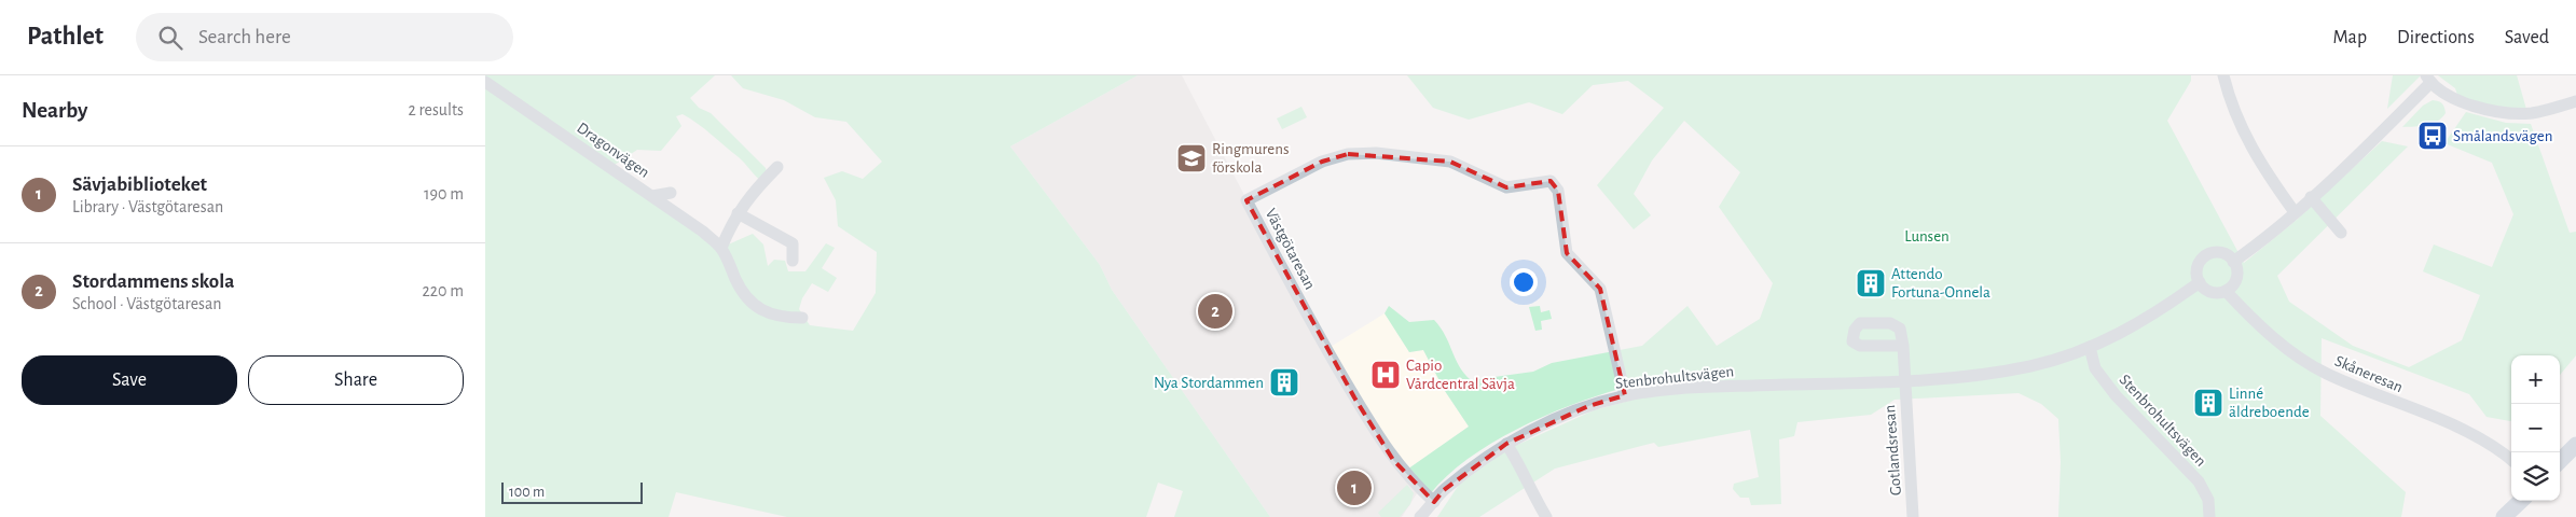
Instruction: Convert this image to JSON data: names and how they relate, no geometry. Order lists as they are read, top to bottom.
{
  "streets": {
    "street": [
      "Dragonvägen",
      "Västgötaresan",
      "Skåneresan",
      "Stenbrohultsvägen",
      "Gotlandsresan"
    ]
  },
  "crossings": [
    ["Västgötaresan", "Stenbrohultsvägen"],
    ["Skåneresan", "Stenbrohultsvägen"],
    ["Stenbrohultsvägen", "Gotlandsresan"]
  ],
  "parks": ["Lunsen"],
  "places": {
    "bus stop": ["Smålandsvägen"],
    "school or university": ["Ringmurens förskola"],
    "building": ["Attendo Fortuna-Onnela", "Nya Stordammen", "Linné äldreboende"],
    "hospital": ["Capio Vårdcentral Sävja"]
  },
  "scale_bar": "100 m",
  "page": {
    "header": "Pathlet",
    "search": "Search here",
    "nav": ["Map", "Directions", "Saved"],
    "heading": ["Nearby", "2 results"],
    "list": [
      {
        "mark": "1",
        "name": "Sävjabiblioteket",
        "note": "Library · Västgötaresan",
        "value": "190 m"
      },
      {
        "mark": "2",
        "name": "Stordammens skola",
        "note": "School · Västgötaresan",
        "value": "220 m"
      }
    ],
    "pins": ["2", "1"],
    "buttons": ["Save", "Share"],
    "map_buttons": ["+", "−"],
    "scale": "100 m"
  }
}
